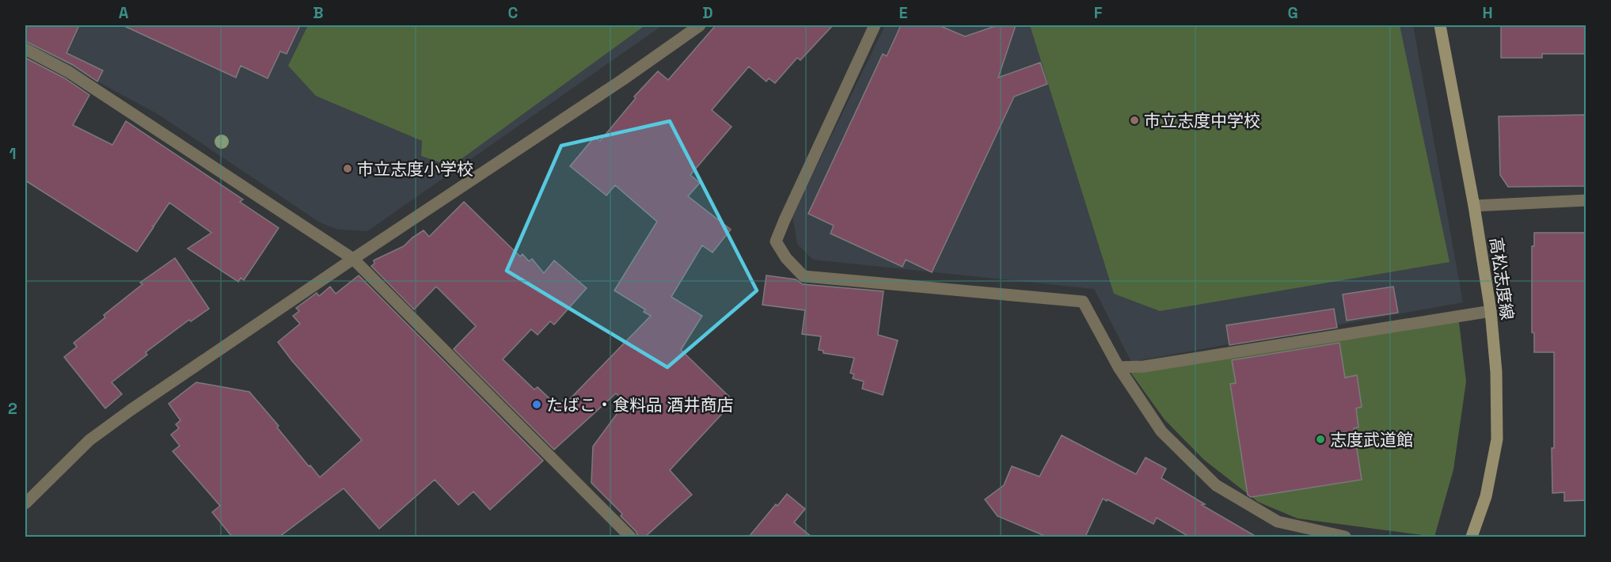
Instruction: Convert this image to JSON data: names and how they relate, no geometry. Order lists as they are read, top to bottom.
{
  "streets": {
    "main road": ["高松志度線"]
  },
  "places": [
    "市立志度中学校",
    "市立志度小学校",
    "たばこ・食料品 酒井商店",
    "志度武道館"
  ],
  "grid": {
    "columns": [
      "A",
      "B",
      "C",
      "D",
      "E",
      "F",
      "G",
      "H"
    ],
    "rows": ["1", "2"]
  }
}
